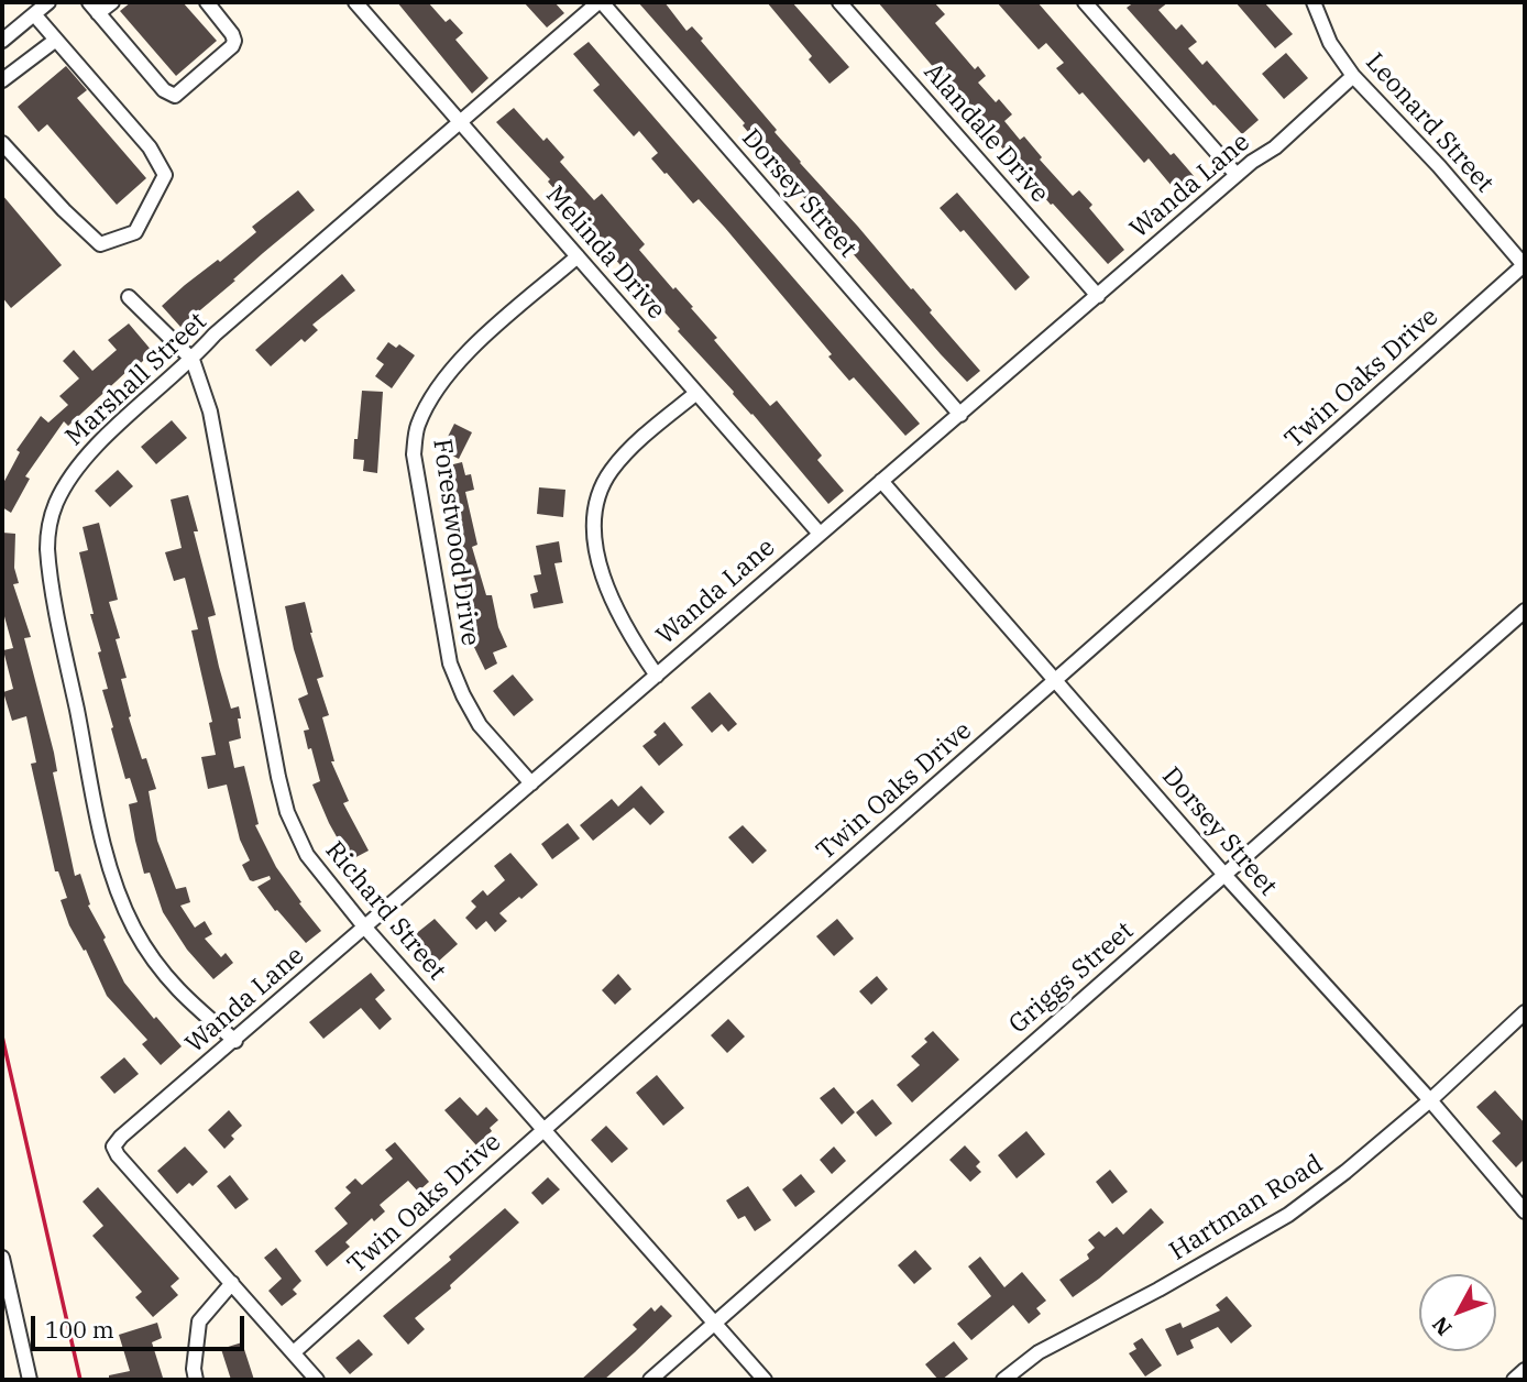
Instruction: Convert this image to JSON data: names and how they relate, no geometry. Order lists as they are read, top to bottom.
{
  "streets": {
    "street": [
      "Leonard Street",
      "Alandale Drive",
      "Wanda Lane",
      "Dorsey Street",
      "Melinda Drive",
      "Twin Oaks Drive",
      "Marshall Street",
      "Forestwood Drive",
      "Richard Street",
      "Griggs Street",
      "Hartman Road"
    ]
  },
  "crossings": [
    ["Leonard Street", "Wanda Lane"],
    ["Leonard Street", "Twin Oaks Drive"],
    ["Alandale Drive", "Wanda Lane"],
    ["Wanda Lane", "Dorsey Street"],
    ["Wanda Lane", "Melinda Drive"],
    ["Wanda Lane", "Marshall Street"],
    ["Wanda Lane", "Forestwood Drive"],
    ["Wanda Lane", "Richard Street"],
    ["Dorsey Street", "Twin Oaks Drive"],
    ["Dorsey Street", "Marshall Street"],
    ["Dorsey Street", "Griggs Street"],
    ["Dorsey Street", "Hartman Road"],
    ["Melinda Drive", "Marshall Street"],
    ["Melinda Drive", "Forestwood Drive"],
    ["Twin Oaks Drive", "Richard Street"],
    ["Marshall Street", "Richard Street"],
    ["Richard Street", "Griggs Street"]
  ],
  "scale_bar": "100 m",
  "north": "bottom left"
}
